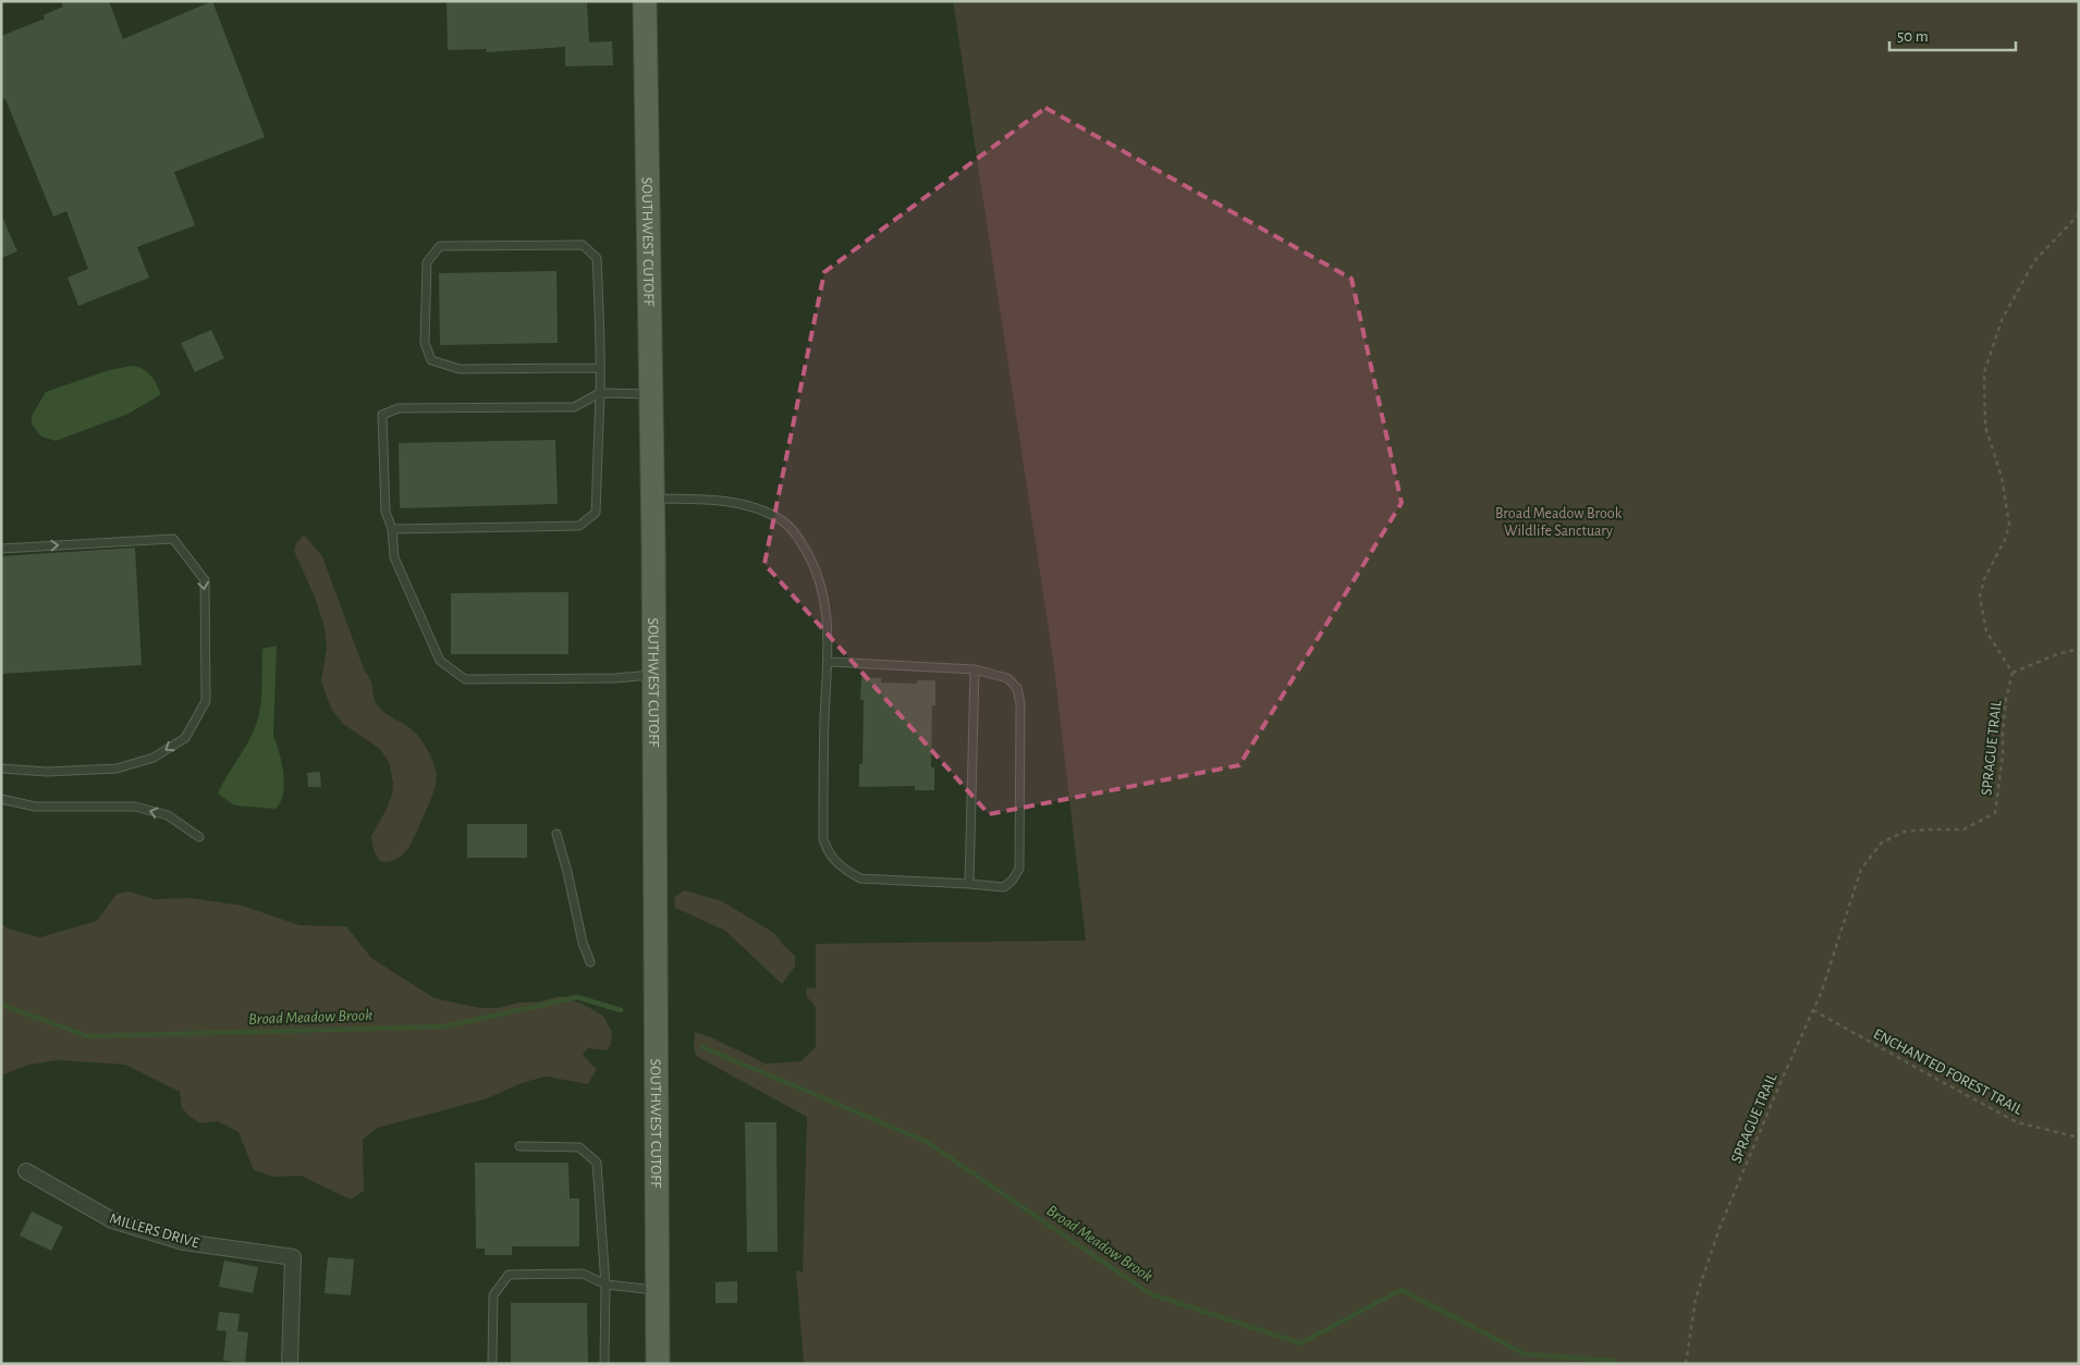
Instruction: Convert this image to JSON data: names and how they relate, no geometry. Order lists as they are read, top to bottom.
{
  "streets": {
    "main road": ["SOUTHWEST CUTOFF"],
    "street": ["MILLERS DRIVE"],
    "path": ["SPRAGUE TRAIL", "ENCHANTED FOREST TRAIL"]
  },
  "crossings": [
    ["SPRAGUE TRAIL", "ENCHANTED FOREST TRAIL"]
  ],
  "water": ["Broad Meadow Brook"],
  "parks": ["Broad Meadow Brook Wildlife Sanctuary"],
  "scale_bar": "50 m"
}
